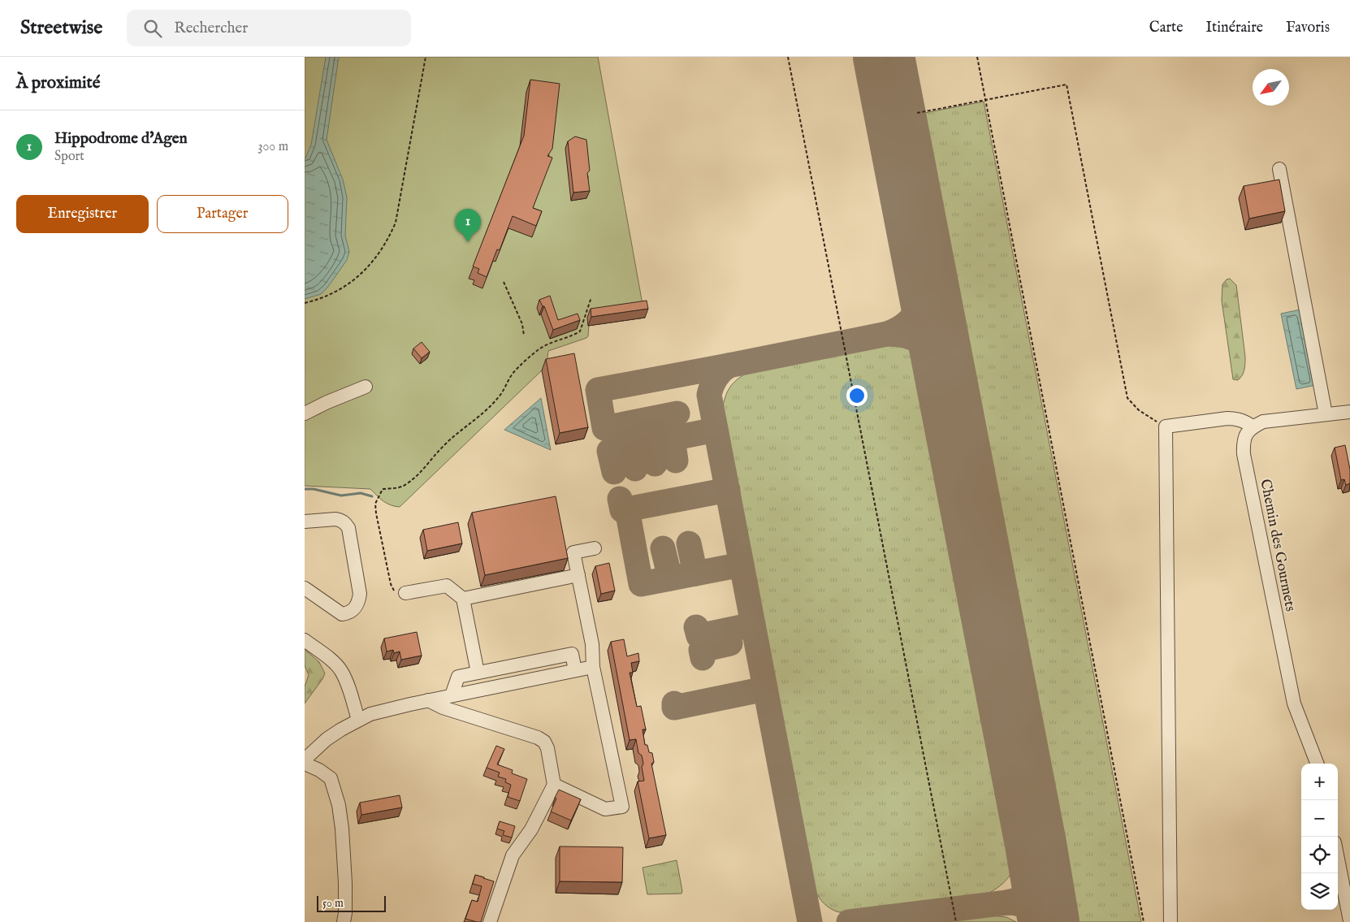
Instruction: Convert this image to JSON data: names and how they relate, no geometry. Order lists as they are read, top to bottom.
{
  "streets": {
    "street": ["Chemin des Gourmets"]
  },
  "scale_bar": "50 m",
  "north": "bottom left",
  "page": {
    "header": "Streetwise",
    "search": "Rechercher",
    "nav": ["Carte", "Itinéraire", "Favoris"],
    "heading": "À proximité",
    "list": [
      {
        "mark": "1",
        "name": "Hippodrome d'Agen",
        "note": "Sport",
        "value": "300 m"
      }
    ],
    "buttons": ["Enregistrer", "Partager"],
    "pins": "1",
    "map_buttons": ["+", "−"],
    "scale": "50 m"
  }
}
